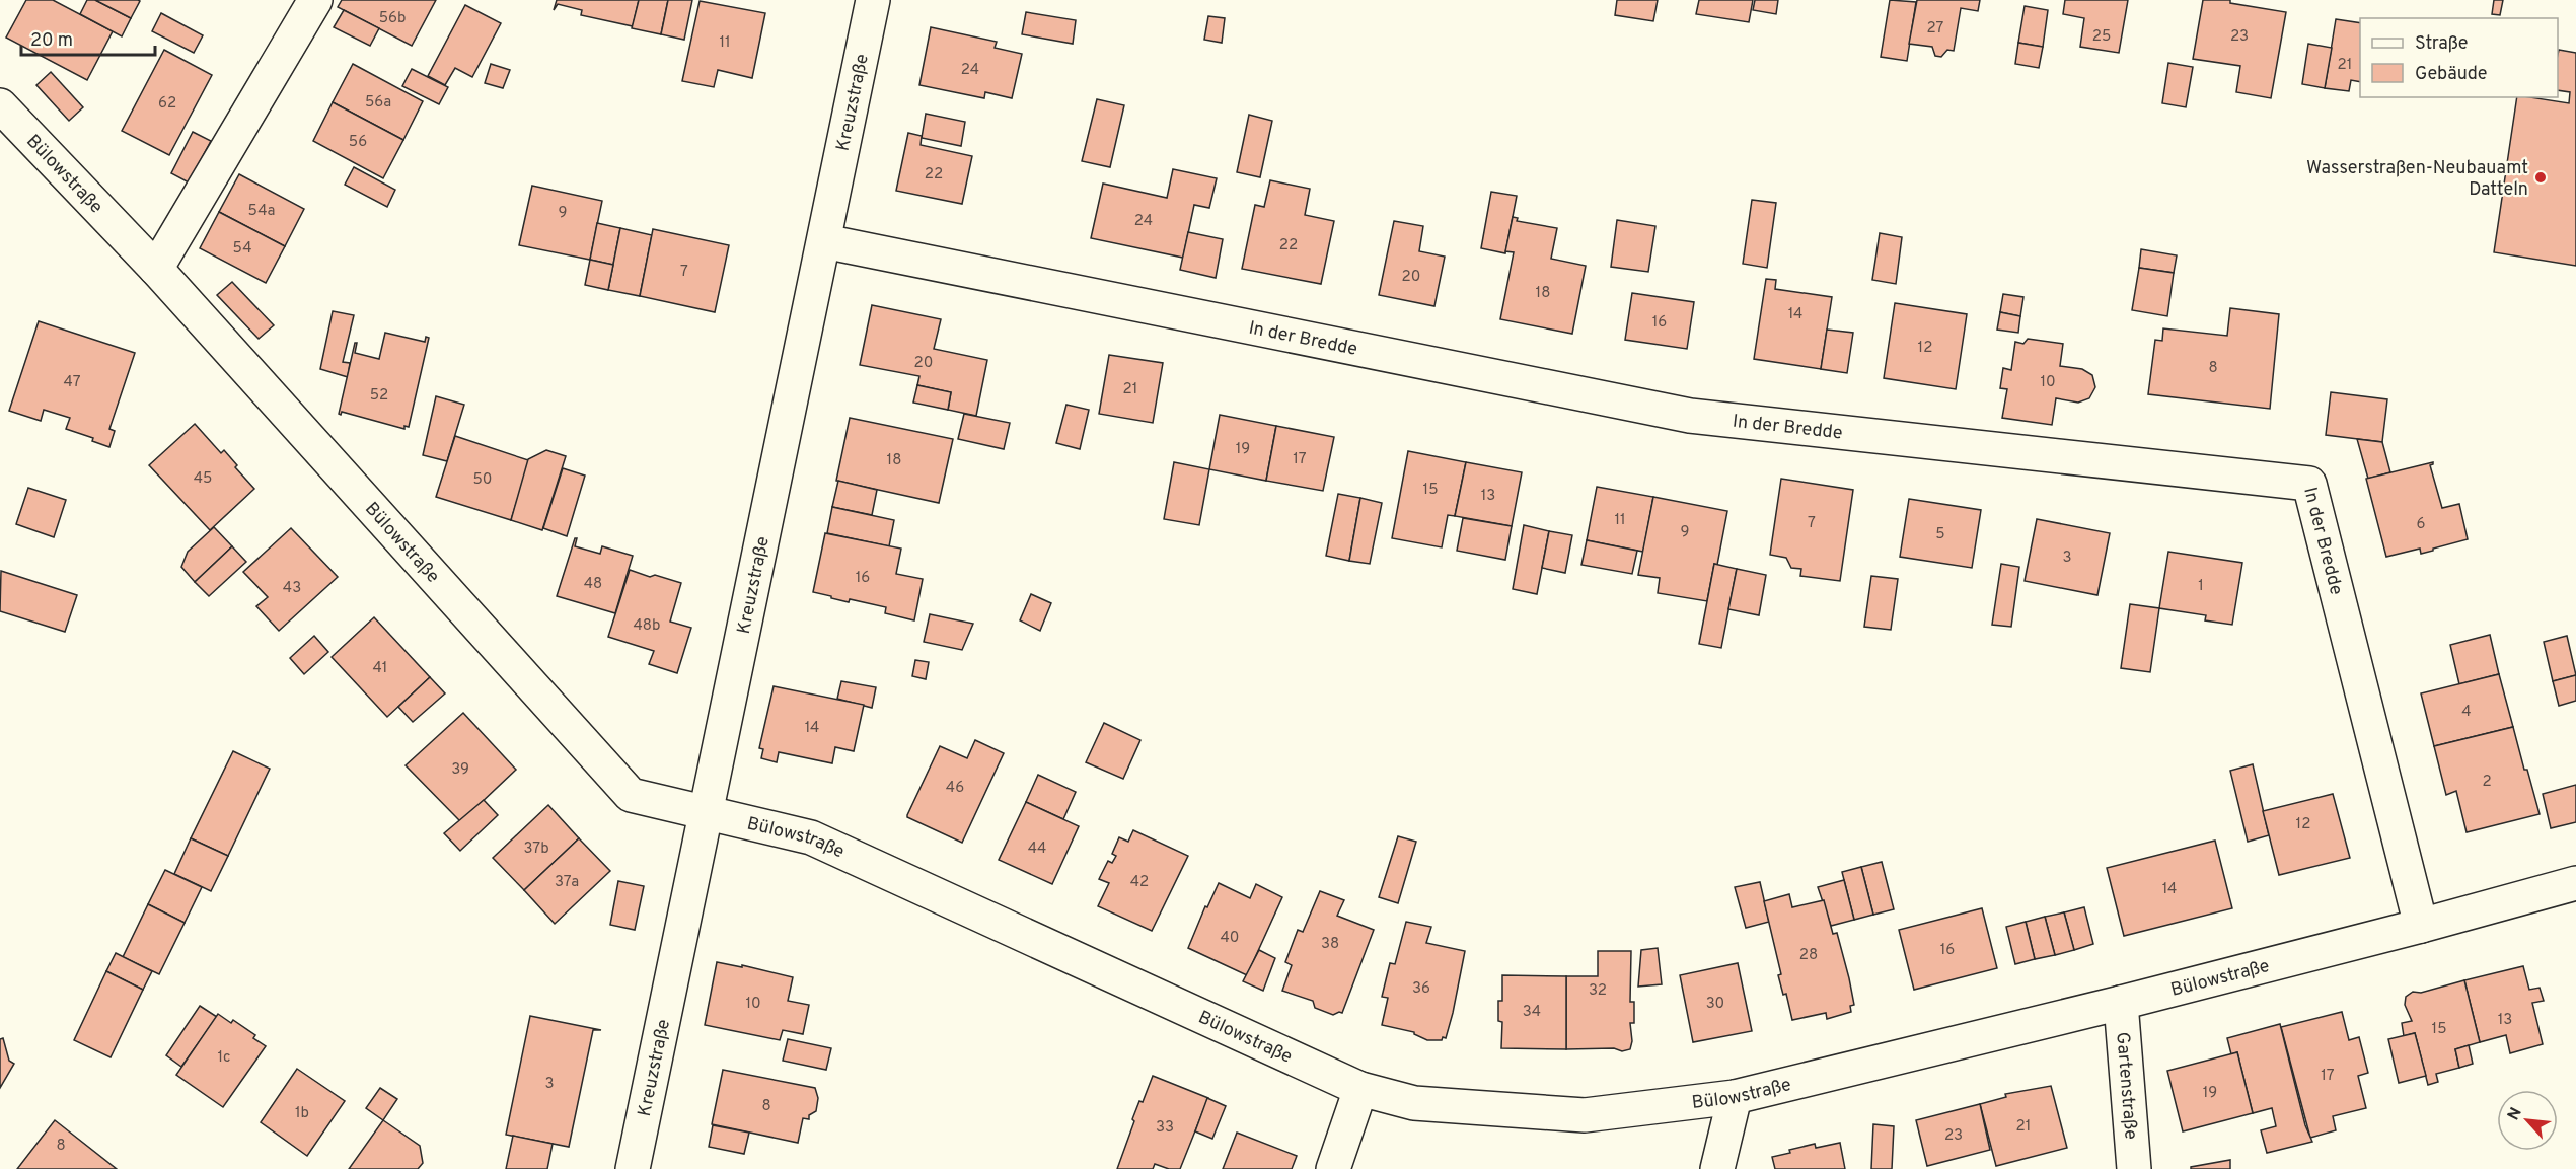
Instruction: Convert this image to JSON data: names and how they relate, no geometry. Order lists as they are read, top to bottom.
{
  "streets": {
    "street": [
      "Kreuzstraße",
      "Bülowstraße",
      "In der Bredde",
      "Gartenstraße"
    ]
  },
  "crossings": [
    ["Kreuzstraße", "Bülowstraße"],
    ["Kreuzstraße", "In der Bredde"],
    ["Bülowstraße", "In der Bredde"],
    ["Bülowstraße", "Gartenstraße"]
  ],
  "places": ["Wasserstraßen-Neubauamt Datteln"],
  "house_numbers": [
    "56b",
    "27",
    "25",
    "23",
    "11",
    "21",
    "24",
    "56a",
    "62",
    "56",
    "22",
    "54a",
    "9",
    "24",
    "22",
    "54",
    "7",
    "20",
    "18",
    "14",
    "16",
    "12",
    "20",
    "8",
    "47",
    "10",
    "21",
    "52",
    "19",
    "17",
    "18",
    "45",
    "50",
    "15",
    "13",
    "11",
    "7",
    "6",
    "9",
    "5",
    "3",
    "16",
    "48",
    "1",
    "43",
    "48b",
    "41",
    "4",
    "14",
    "39",
    "2",
    "46",
    "12",
    "37b",
    "44",
    "37a",
    "42",
    "14",
    "40",
    "38",
    "16",
    "28",
    "36",
    "32",
    "10",
    "30",
    "34",
    "13",
    "15",
    "1c",
    "17",
    "3",
    "19",
    "8",
    "1b",
    "21",
    "33",
    "23",
    "8"
  ],
  "legend": ["Straße", "Gebäude"],
  "scale_bar": "20 m",
  "north": "top left"
}
